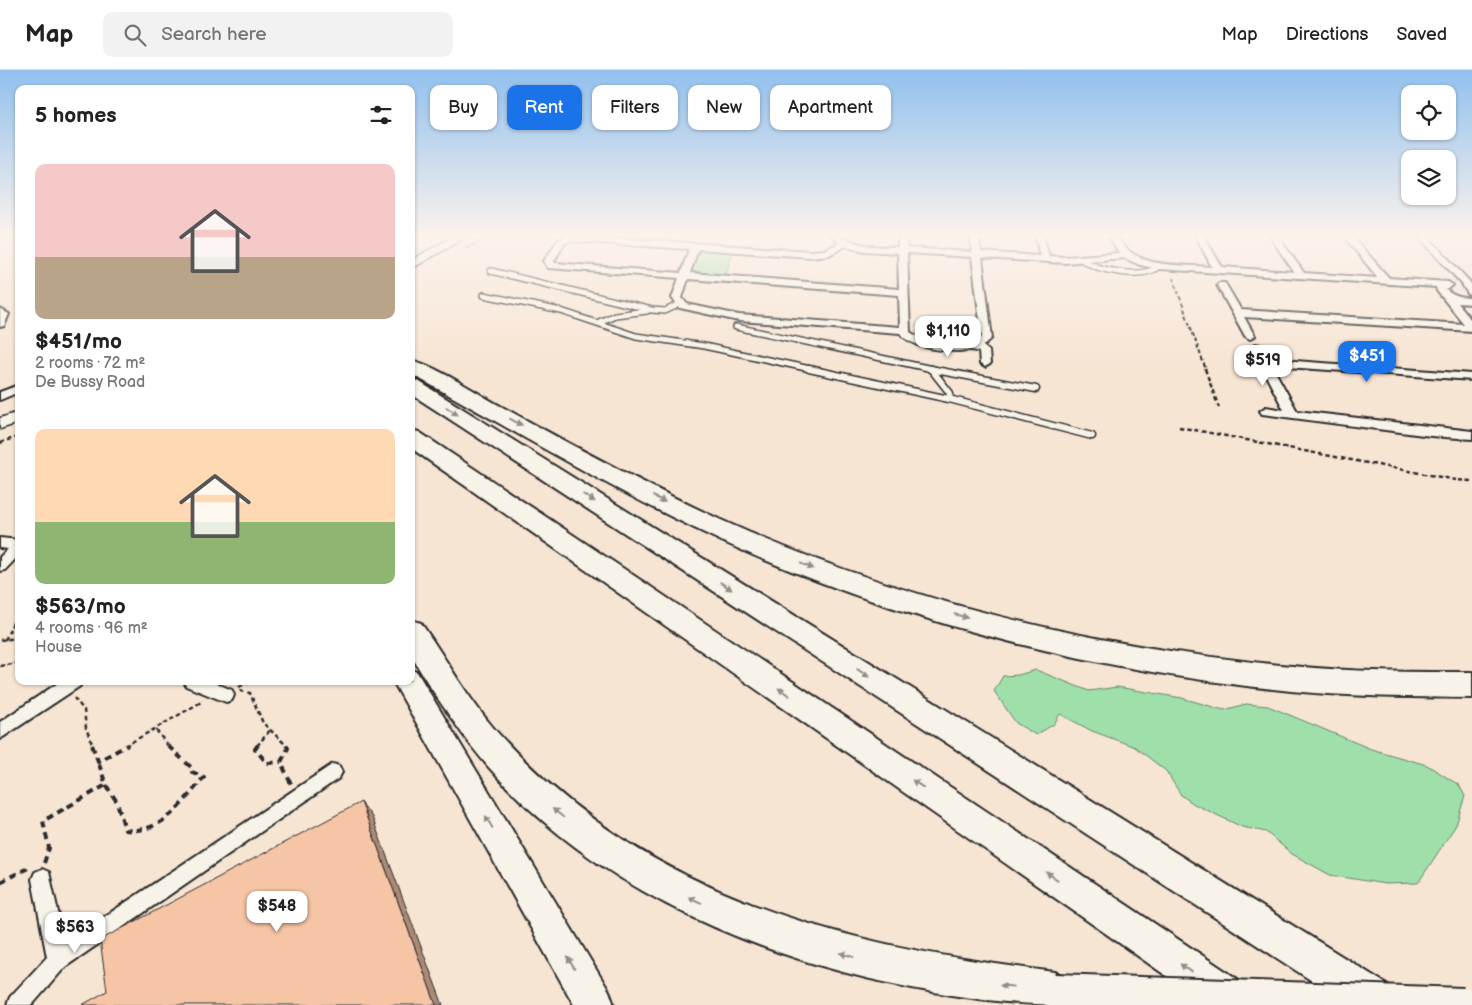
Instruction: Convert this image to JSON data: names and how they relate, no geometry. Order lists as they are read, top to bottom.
{
  "page": {
    "header": "Map",
    "search": "Search here",
    "nav": ["Map", "Directions", "Saved"],
    "chip": [
      "Buy",
      "Rent",
      "Filters",
      "New",
      "Apartment"
    ],
    "heading": "5 homes",
    "list": [
      {
        "name": "$451/mo",
        "note": "2 rooms · 72 m² · De Bussy Road"
      },
      {
        "name": "$563/mo",
        "note": "4 rooms · 96 m² · House"
      }
    ],
    "price": [
      "$1,110",
      "$451",
      "$519",
      "$548",
      "$563"
    ]
  }
}
